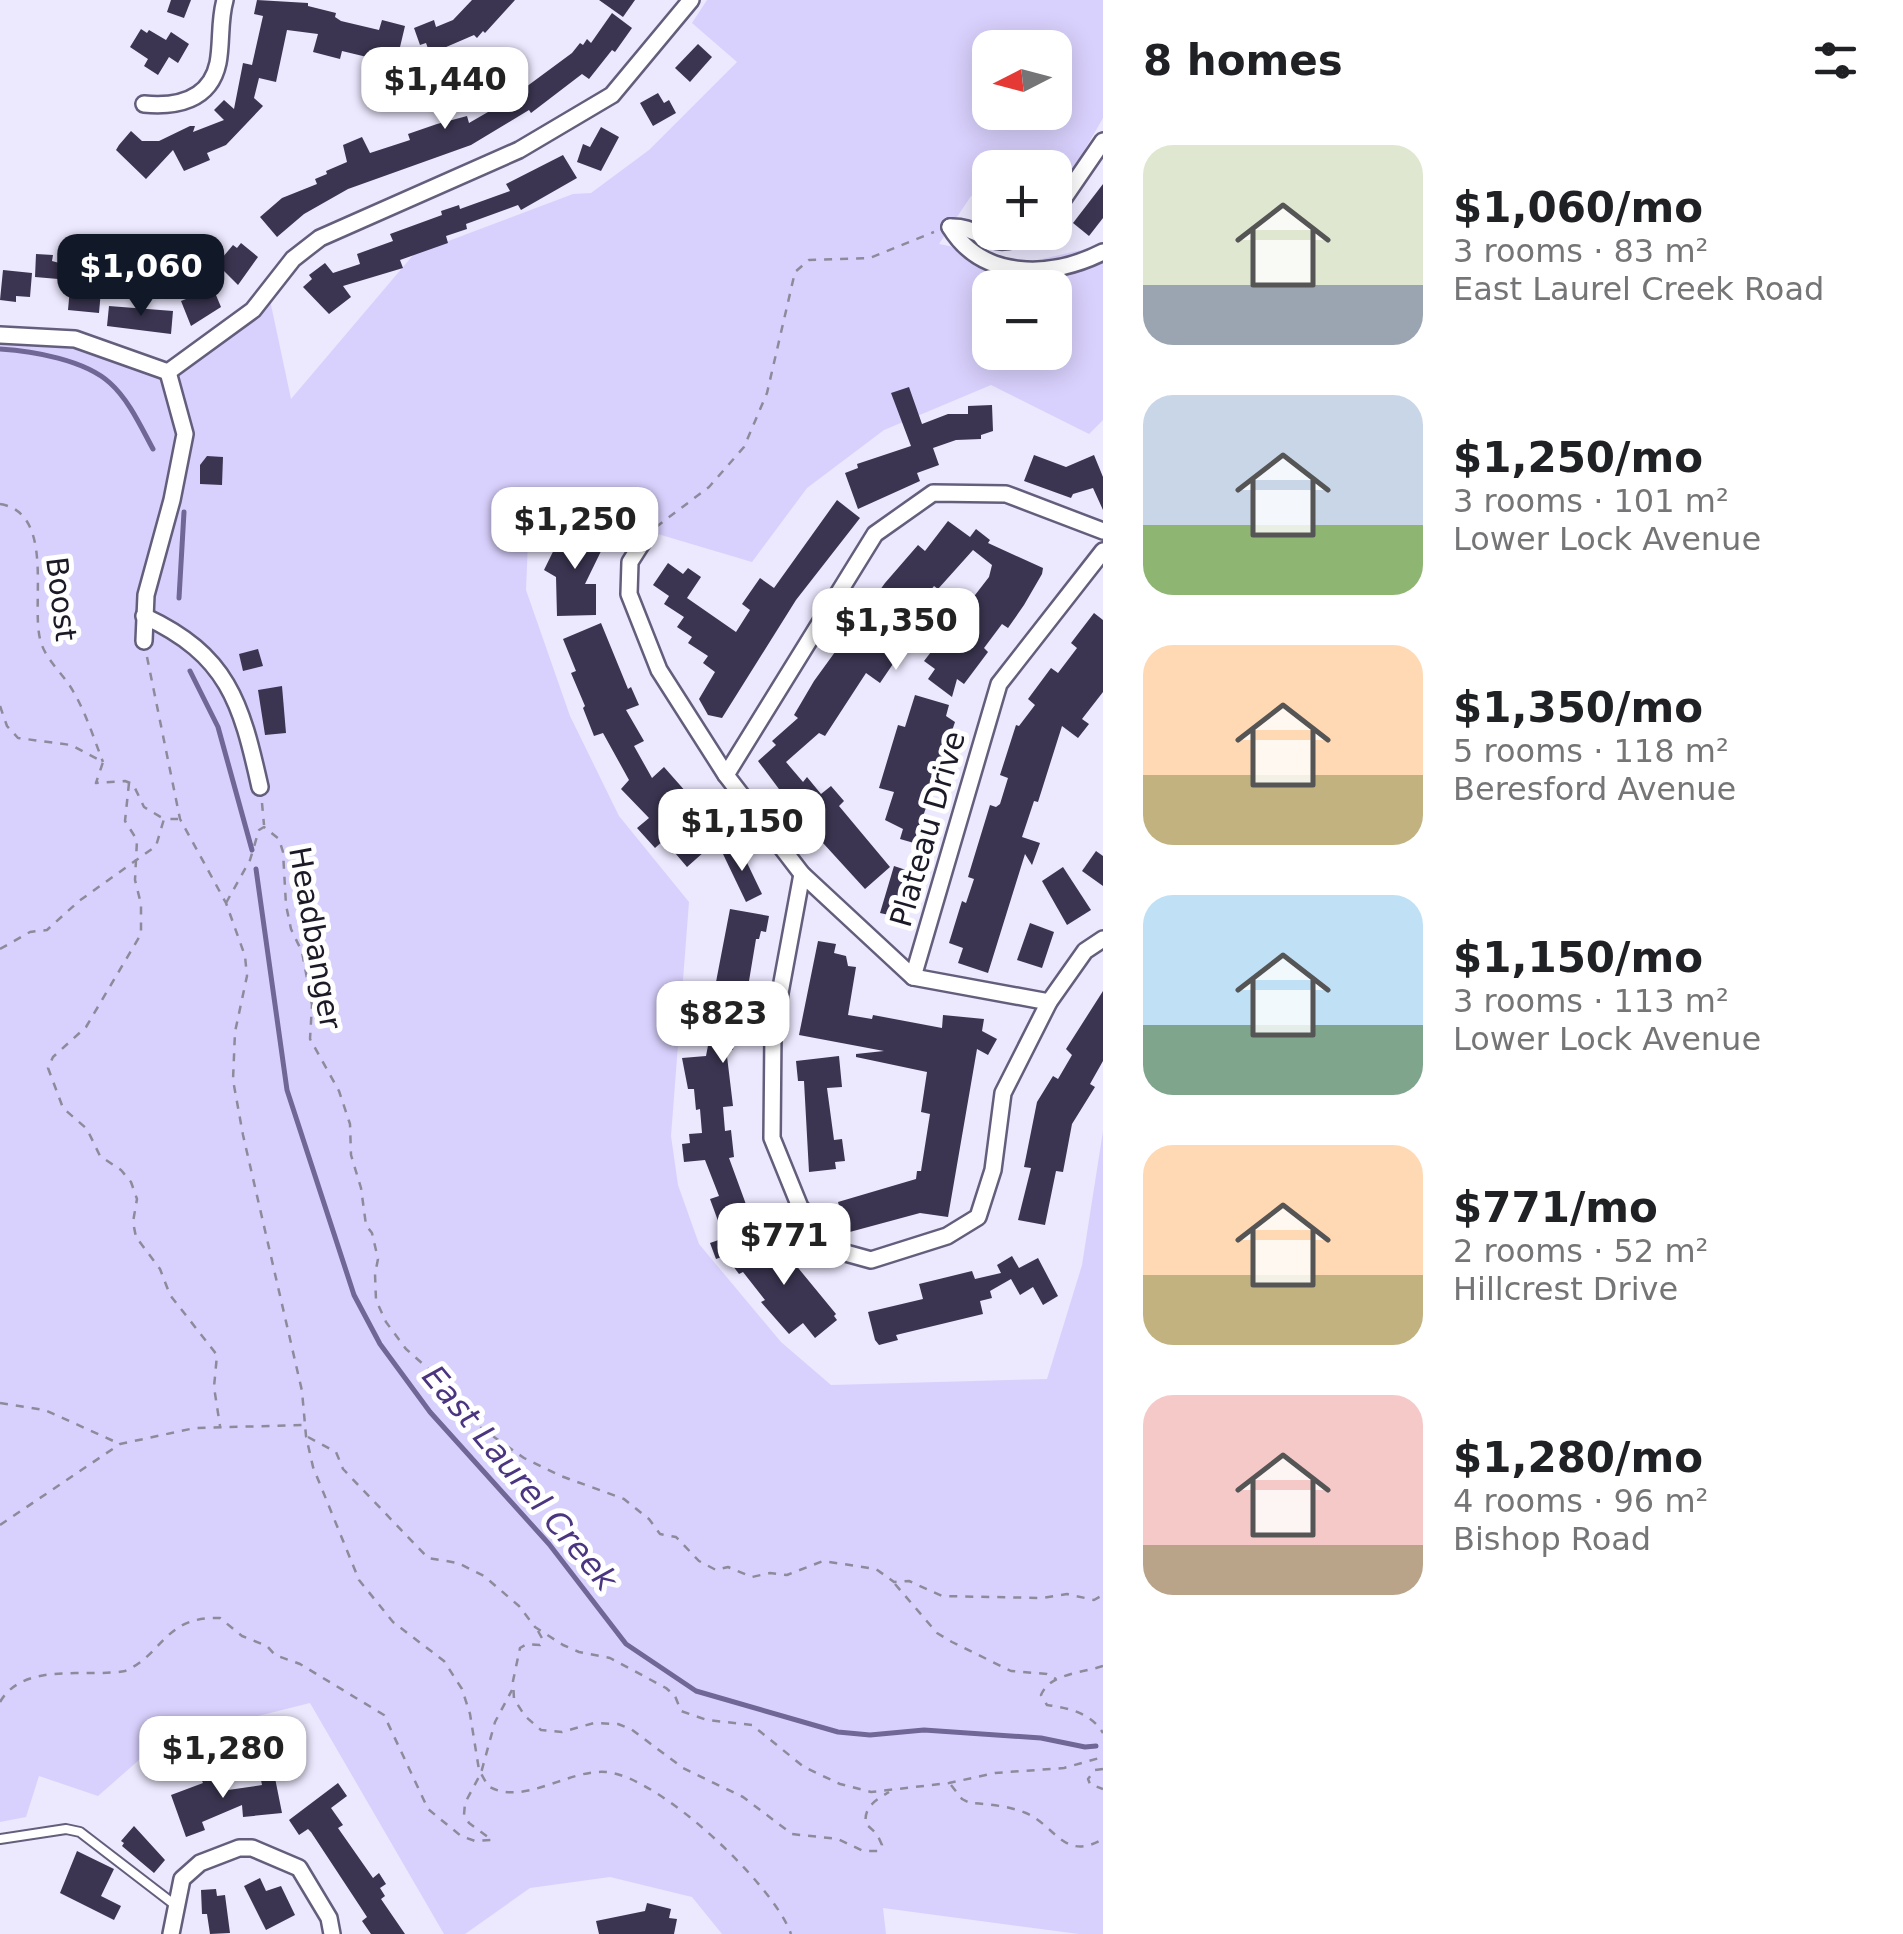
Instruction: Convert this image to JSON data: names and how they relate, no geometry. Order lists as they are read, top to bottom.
{
  "streets": {
    "street": ["Plateau Drive"],
    "path": ["Boost", "Headbanger"]
  },
  "water": ["East Laurel Creek"],
  "north": "left",
  "page": {
    "heading": "8 homes",
    "map_buttons": ["+", "−"],
    "price": [
      "$1,440",
      "$1,060",
      "$1,250",
      "$1,350",
      "$1,150",
      "$823",
      "$771",
      "$1,280"
    ],
    "list": [
      {
        "name": "$1,060/mo",
        "note": "3 rooms · 83 m² · East Laurel Creek Road"
      },
      {
        "name": "$1,250/mo",
        "note": "3 rooms · 101 m² · Lower Lock Avenue"
      },
      {
        "name": "$1,350/mo",
        "note": "5 rooms · 118 m² · Beresford Avenue"
      },
      {
        "name": "$1,150/mo",
        "note": "3 rooms · 113 m² · Lower Lock Avenue"
      },
      {
        "name": "$771/mo",
        "note": "2 rooms · 52 m² · Hillcrest Drive"
      },
      {
        "name": "$1,280/mo",
        "note": "4 rooms · 96 m² · Bishop Road"
      }
    ]
  }
}
